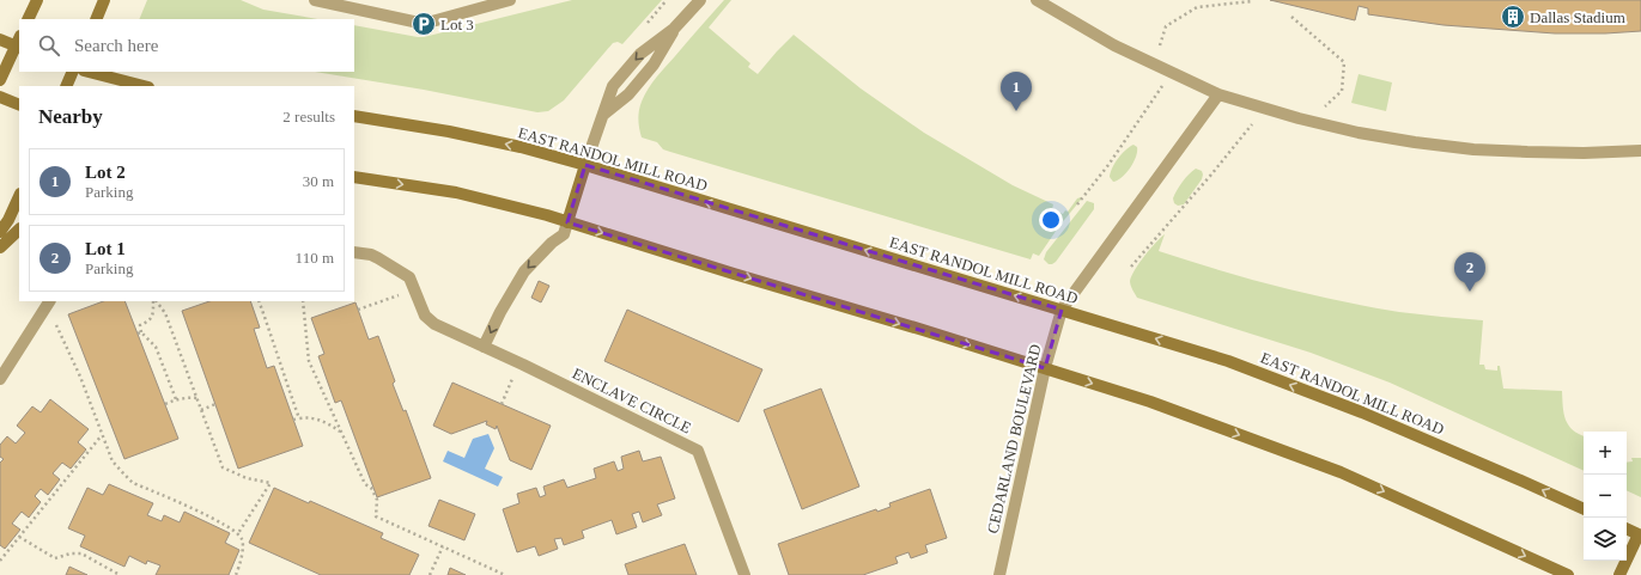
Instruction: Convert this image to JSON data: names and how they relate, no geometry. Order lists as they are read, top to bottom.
{
  "streets": {
    "main road": ["EAST RANDOL MILL ROAD"],
    "street": ["ENCLAVE CIRCLE", "CEDARLAND BOULEVARD"]
  },
  "crossings": [
    ["EAST RANDOL MILL ROAD", "CEDARLAND BOULEVARD"]
  ],
  "places": {
    "building": ["Dallas Stadium"],
    "parking": ["Lot 3"]
  },
  "page": {
    "search": "Search here",
    "pins": ["1", "2"],
    "heading": ["Nearby", "2 results"],
    "list": [
      {
        "mark": "1",
        "name": "Lot 2",
        "note": "Parking",
        "value": "30 m"
      },
      {
        "mark": "2",
        "name": "Lot 1",
        "note": "Parking",
        "value": "110 m"
      }
    ],
    "map_buttons": ["+", "−"]
  }
}
